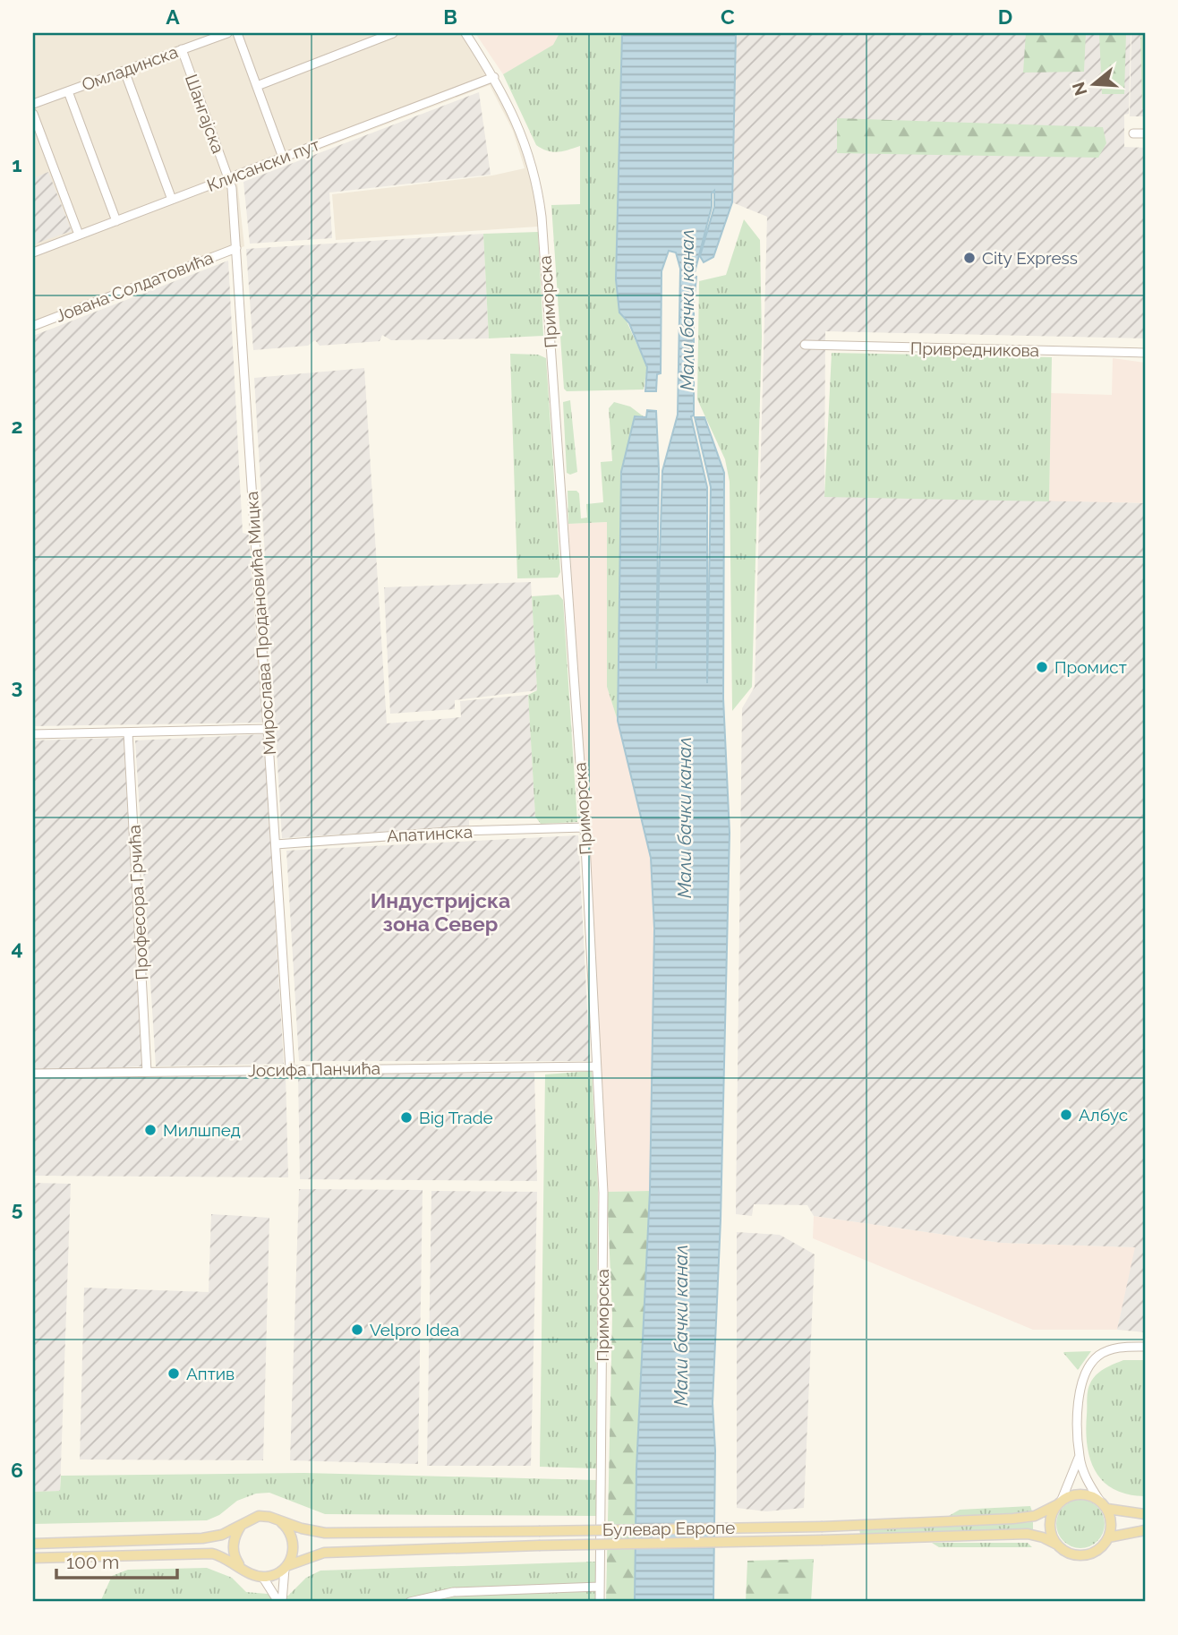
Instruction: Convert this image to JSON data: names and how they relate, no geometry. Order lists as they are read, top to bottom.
{
  "streets": {
    "main road": ["Булевар Европе"],
    "street": [
      "Омладинска",
      "Шангајска",
      "Клисански пут",
      "Јована Солдатовића",
      "Приморска",
      "Привредникова",
      "Мирослава Продановића Мицка",
      "Апатинска",
      "Професора Грчића",
      "Јосифа Панчића"
    ]
  },
  "crossings": [
    ["Омладинска", "Шангајска"],
    ["Шангајска", "Клисански пут"],
    ["Шангајска", "Мирослава Продановића Мицка"],
    ["Клисански пут", "Приморска"],
    ["Клисански пут", "Мирослава Продановића Мицка"],
    ["Јована Солдатовића", "Мирослава Продановића Мицка"],
    ["Приморска", "Апатинска"],
    ["Приморска", "Јосифа Панчића"],
    ["Мирослава Продановића Мицка", "Апатинска"],
    ["Мирослава Продановића Мицка", "Јосифа Панчића"],
    ["Професора Грчића", "Јосифа Панчића"]
  ],
  "districts": ["Индустријска зона Север"],
  "water": ["Мали бачки канал"],
  "places": [
    "City Express",
    "Промист",
    "Албус",
    "Big Trade",
    "Милшпед",
    "Velpro Idea",
    "Аптив"
  ],
  "scale_bar": "100 m",
  "north": "left",
  "grid": {
    "columns": [
      "A",
      "B",
      "C",
      "D"
    ],
    "rows": [
      "1",
      "2",
      "3",
      "4",
      "5",
      "6"
    ]
  }
}
